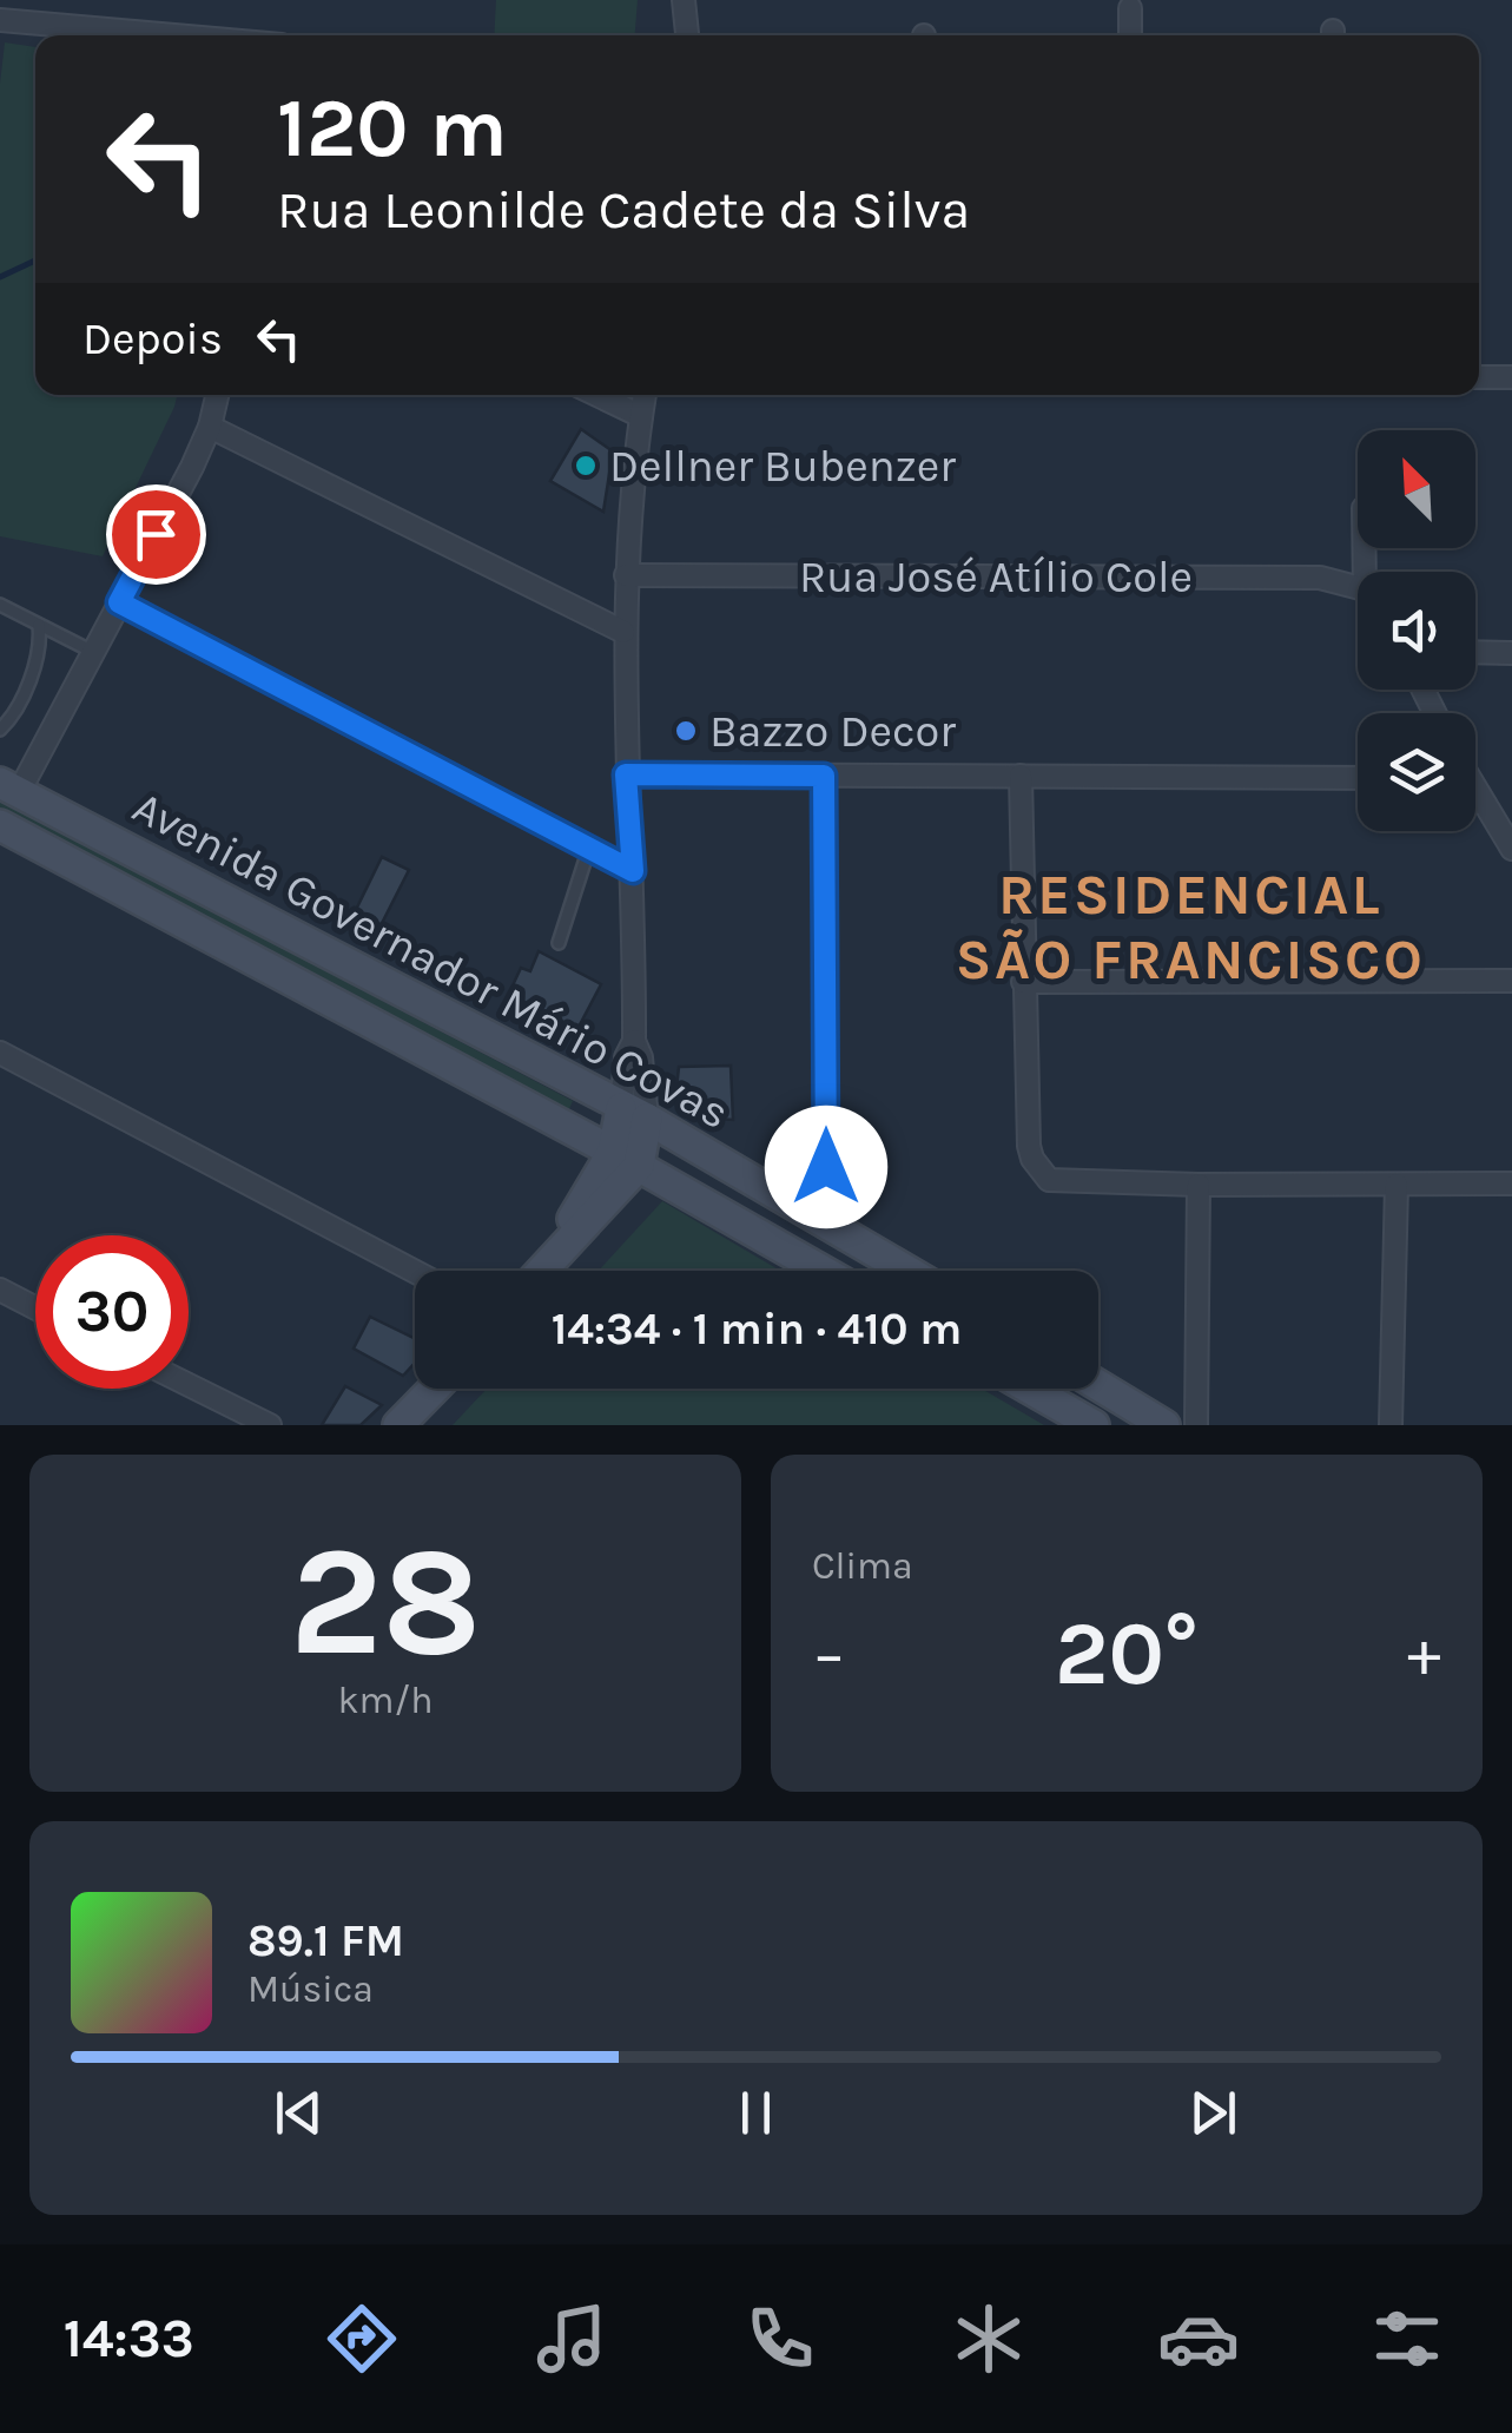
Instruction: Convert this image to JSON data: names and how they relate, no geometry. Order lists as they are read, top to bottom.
{
  "streets": {
    "main road": ["Avenida Governador Mário Covas"],
    "street": ["Rua José Atílio Cole"]
  },
  "districts": ["RESIDENCIAL SÃO FRANCISCO"],
  "places": ["Dellner Bubenzer", "Bazzo Decor"],
  "north": "top left",
  "page": {
    "turn": ["120 m", "Rua Leonilde Cadete da Silva"],
    "then": "Depois",
    "limit": "30",
    "trip": "14:34 · 1 min · 410 m",
    "tile": [
      ["28", "km/h"],
      "Clima"
    ],
    "heat": ["−", "20°", "+"],
    "song": ["89.1 FM", "Música"],
    "tabs": "14:33"
  }
}
